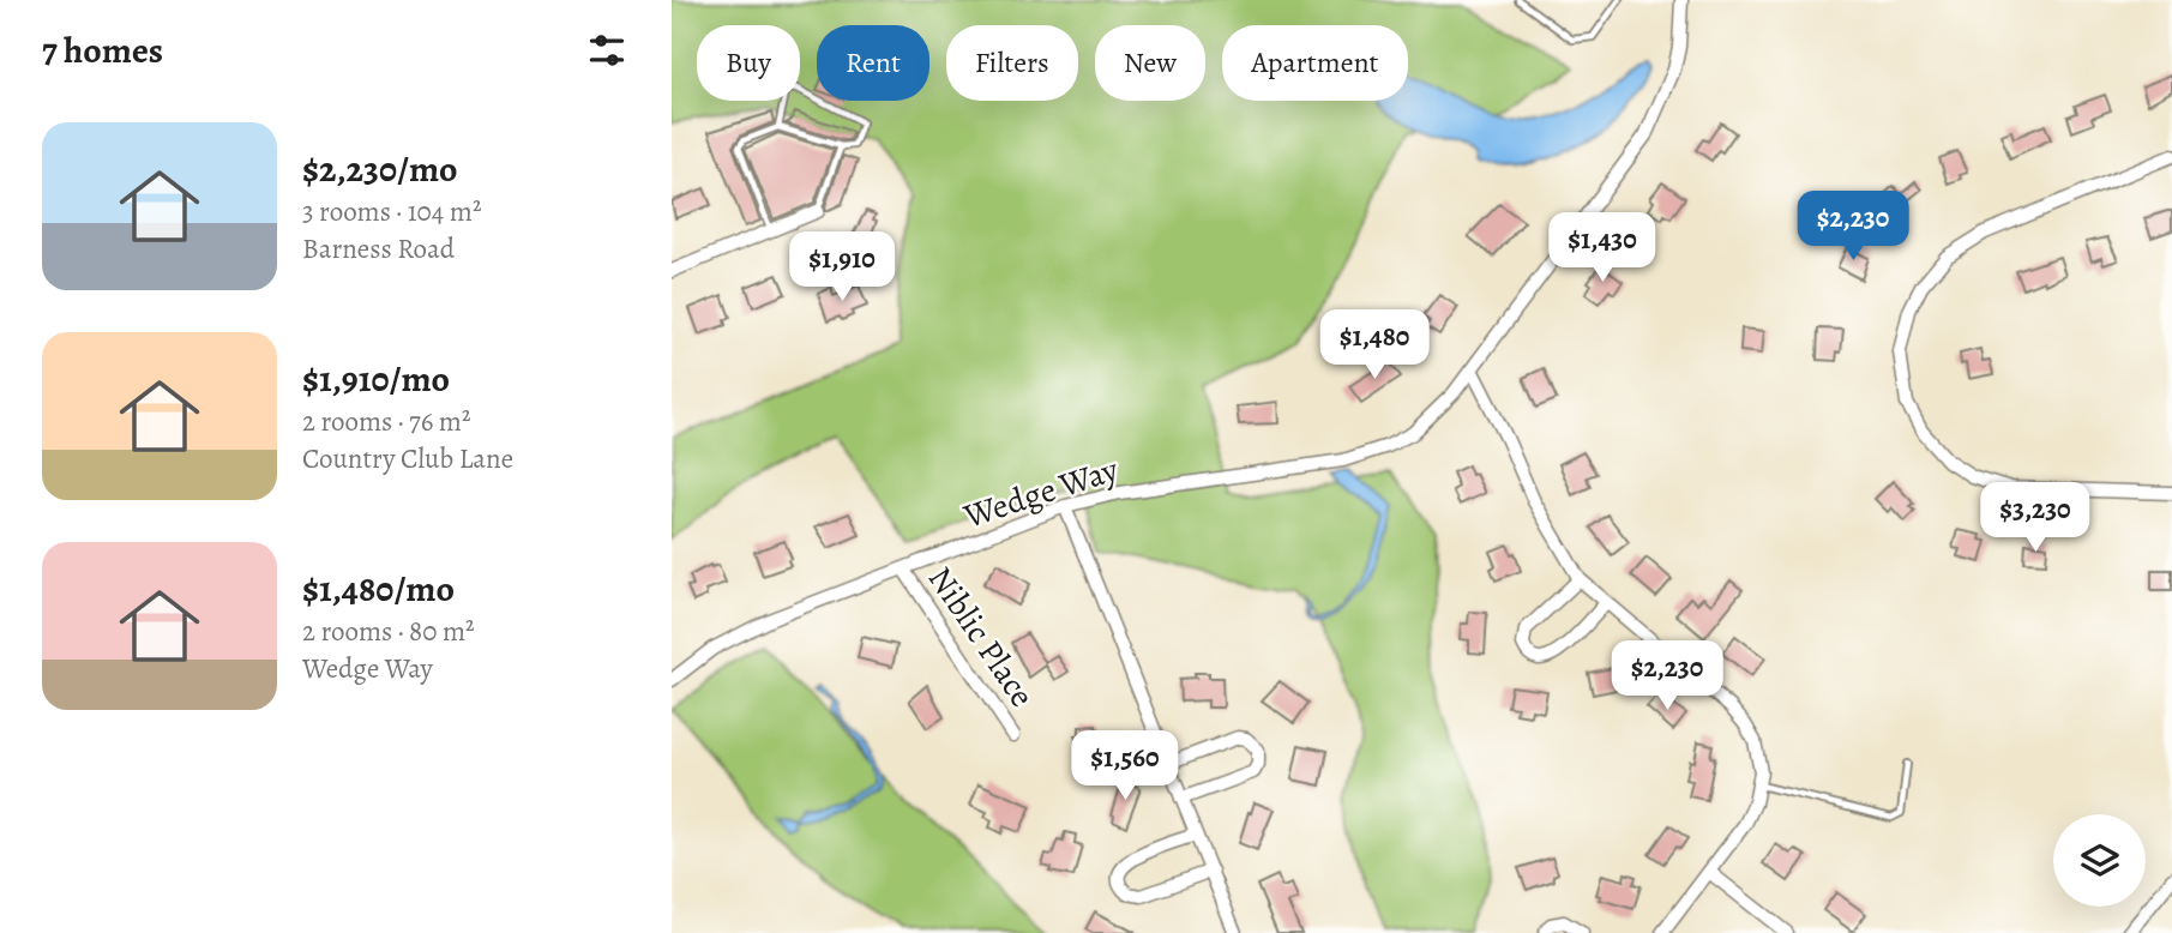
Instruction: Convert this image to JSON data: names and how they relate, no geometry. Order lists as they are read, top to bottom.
{
  "streets": {
    "street": ["Wedge Way", "Niblic Place"]
  },
  "crossings": [
    ["Wedge Way", "Niblic Place"]
  ],
  "page": {
    "heading": "7 homes",
    "chip": [
      "Buy",
      "Rent",
      "Filters",
      "New",
      "Apartment"
    ],
    "list": [
      {
        "name": "$2,230/mo",
        "note": "3 rooms · 104 m² · Barness Road"
      },
      {
        "name": "$1,910/mo",
        "note": "2 rooms · 76 m² · Country Club Lane"
      },
      {
        "name": "$1,480/mo",
        "note": "2 rooms · 80 m² · Wedge Way"
      }
    ],
    "price": [
      "$2,230",
      "$1,430",
      "$1,910",
      "$1,480",
      "$3,230",
      "$2,230",
      "$1,560"
    ]
  }
}
